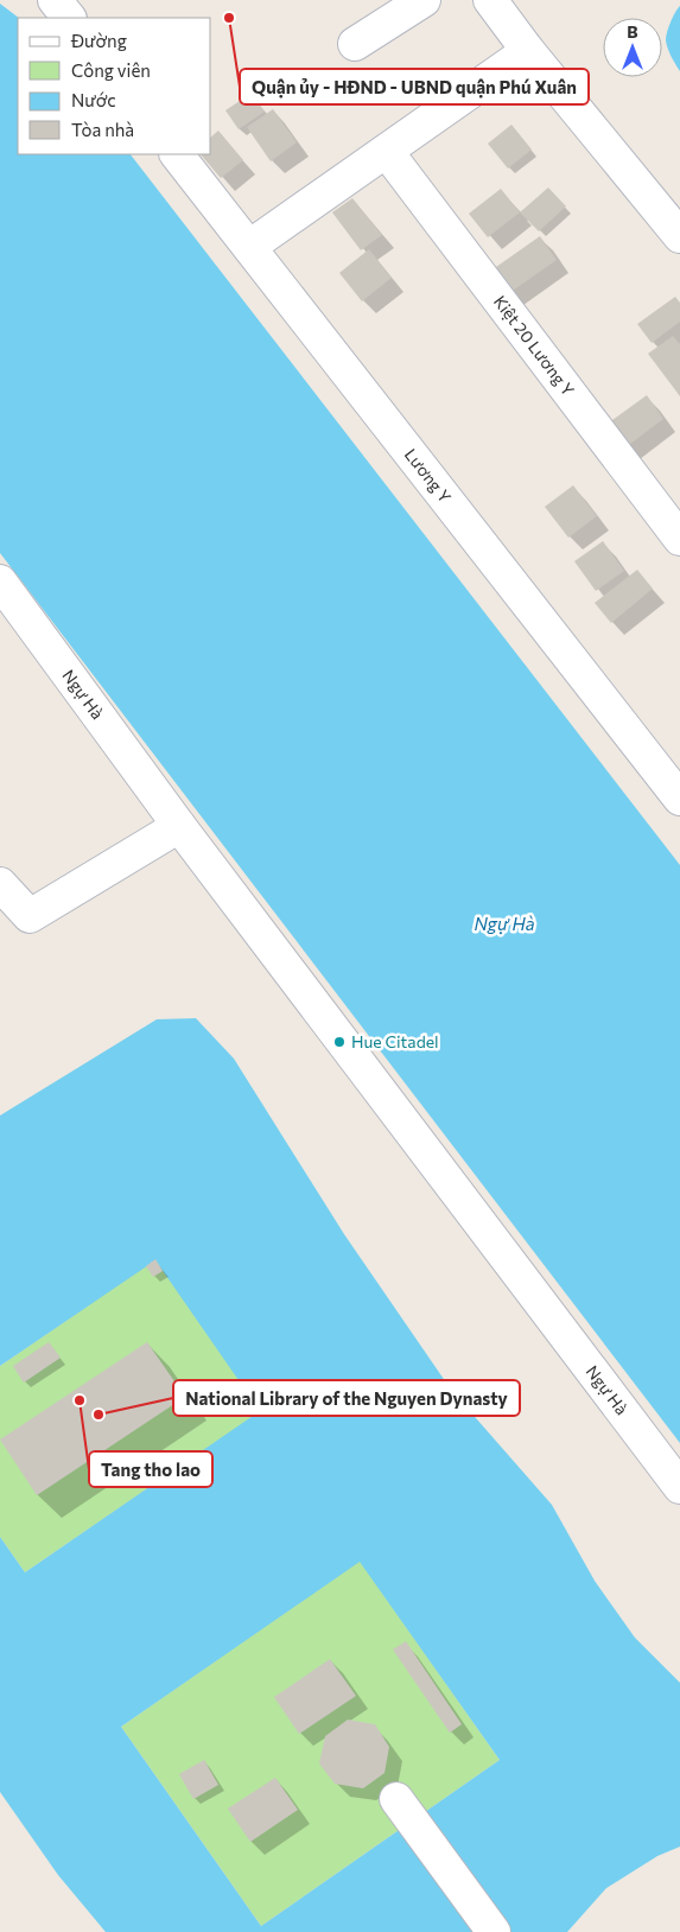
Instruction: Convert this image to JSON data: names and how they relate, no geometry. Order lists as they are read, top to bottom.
{
  "streets": {
    "street": ["Kiệt 20 Lương Y", "Lương Y", "Ngự Hà"]
  },
  "water": ["Ngự Hà"],
  "places": [
    "Quận ủy - HĐND - UBND quận Phú Xuân",
    "Hue Citadel",
    "Tang tho lao",
    "National Library of the Nguyen Dynasty"
  ],
  "legend": [
    "Đường",
    "Công viên",
    "Nước",
    "Tòa nhà"
  ],
  "north": "top"
}
